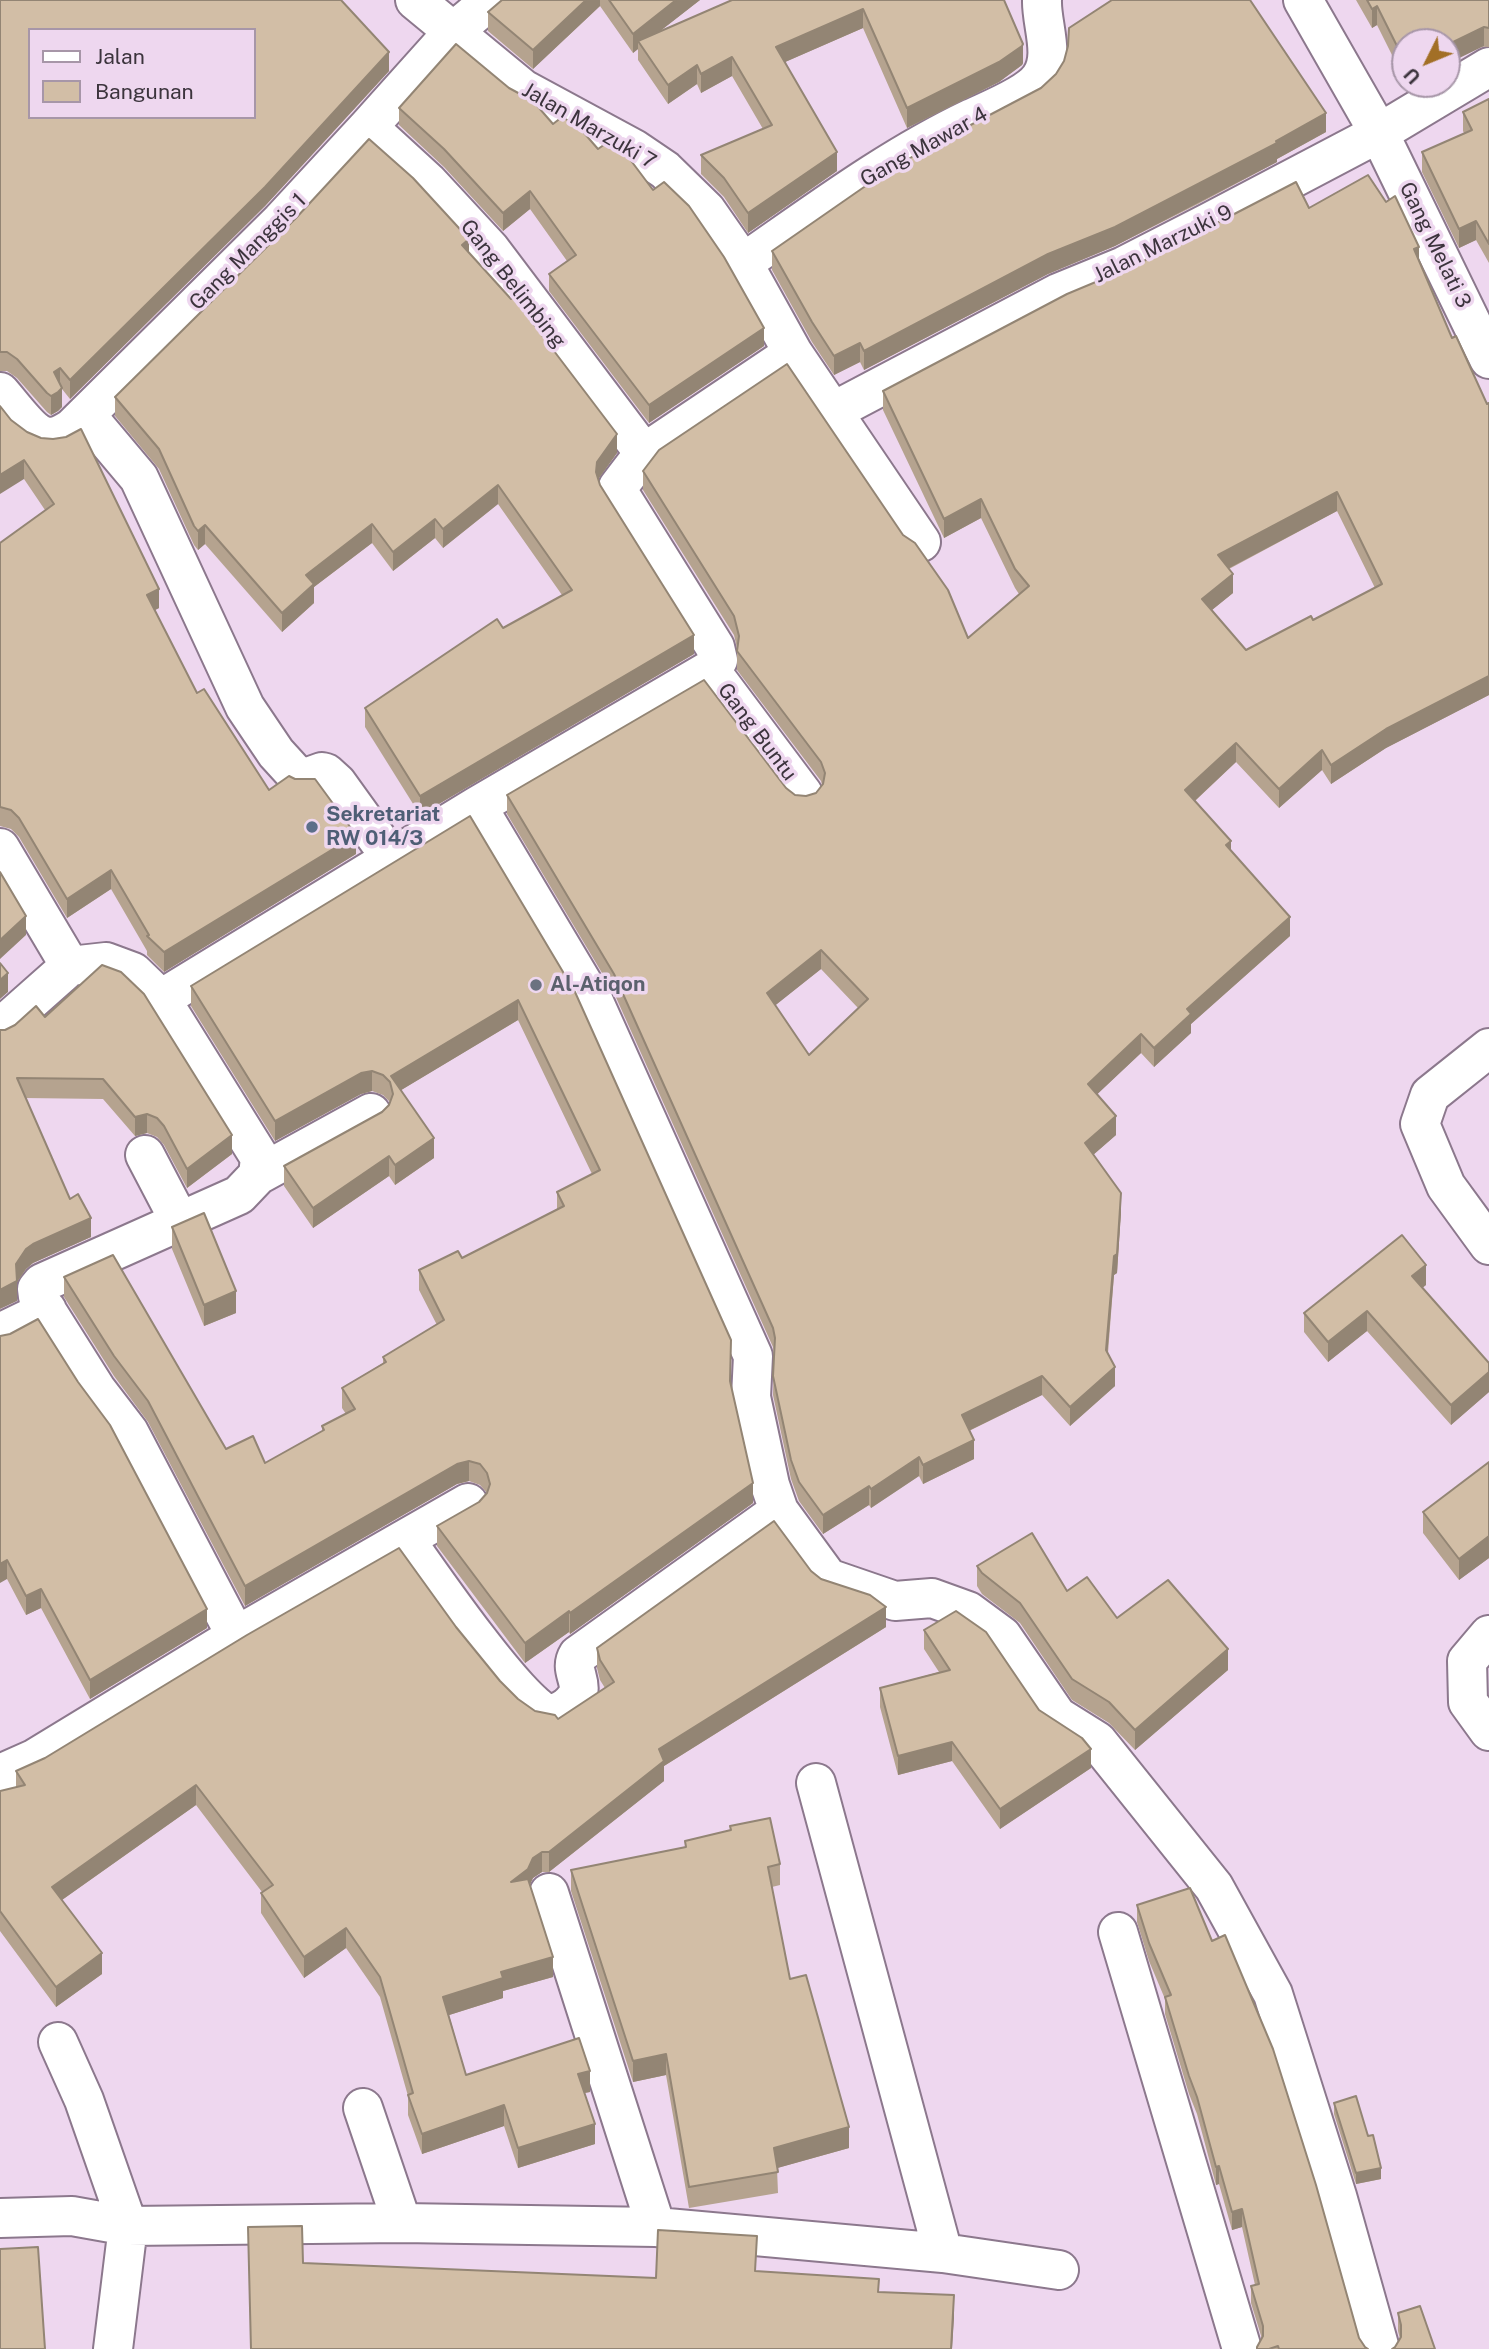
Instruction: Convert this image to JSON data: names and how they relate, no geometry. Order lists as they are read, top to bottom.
{
  "streets": {
    "street": [
      "Jalan Marzuki 7",
      "Gang Mawar 4",
      "Jalan Marzuki 9",
      "Gang Melati 3",
      "Gang Manggis 1",
      "Gang Belimbing",
      "Gang Buntu"
    ]
  },
  "crossings": [
    ["Jalan Marzuki 7", "Gang Mawar 4"],
    ["Jalan Marzuki 7", "Jalan Marzuki 9"],
    ["Jalan Marzuki 7", "Gang Manggis 1"],
    ["Jalan Marzuki 9", "Gang Melati 3"],
    ["Gang Manggis 1", "Gang Belimbing"]
  ],
  "places": ["Sekretariat RW 014/3", "Al-Atiqon"],
  "legend": ["Jalan", "Bangunan"],
  "north": "bottom left"
}
